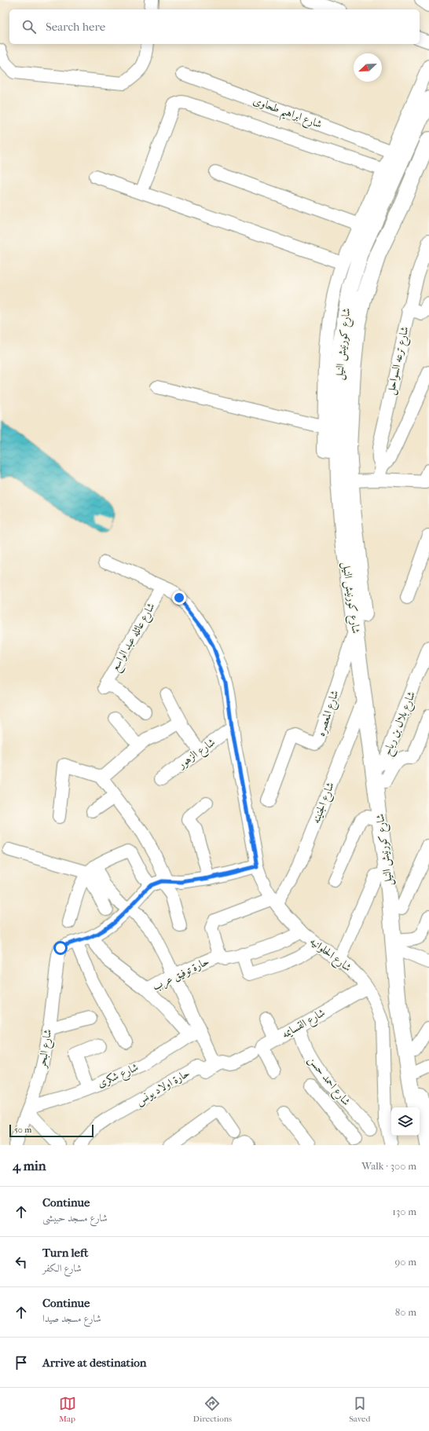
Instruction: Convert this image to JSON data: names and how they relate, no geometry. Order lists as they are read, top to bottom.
{
  "streets": {
    "main road": ["شارع كورنيش النيل"],
    "street": [
      "شارع ابراهيم طحاوى",
      "شارع ترعه السواحل",
      "شارع عائله عبد الواسع",
      "شارع المعصره",
      "شارع بلال بن رباح",
      "شارع الزهور",
      "شارع الجنينه",
      "شارع الحلوانيه",
      "حارة توفيق عرب",
      "شارع القسايمه",
      "شارع البحر",
      "شارع شكرى",
      "شارع احمد حسن",
      "حارة اولاد يونس"
    ]
  },
  "crossings": [
    ["شارع كورنيش النيل", "شارع المعصره"],
    ["شارع كورنيش النيل", "شارع بلال بن رباح"],
    ["شارع كورنيش النيل", "شارع الجنينه"],
    ["شارع عائله عبد الواسع", "شارع الحلوانيه"],
    ["شارع الزهور", "شارع الحلوانيه"],
    ["شارع الجنينه", "شارع الحلوانيه"],
    ["شارع الحلوانيه", "حارة توفيق عرب"],
    ["شارع الحلوانيه", "شارع القسايمه"],
    ["شارع القسايمه", "شارع احمد حسن"],
    ["شارع البحر", "شارع شكرى"]
  ],
  "scale_bar": "50 m",
  "north": "bottom left",
  "page": {
    "search": "Search here",
    "scale": "50 m",
    "heading": ["4 min", "Walk · 300 m"],
    "list": [
      ["Continue", "شارع مسجد حبيشى", "130 m"],
      ["Turn left", "شارع الكفر", "90 m"],
      ["Continue", "شارع مسجد صيدا", "80 m"],
      "Arrive at destination"
    ],
    "nav": ["Map", "Directions", "Saved"]
  }
}
